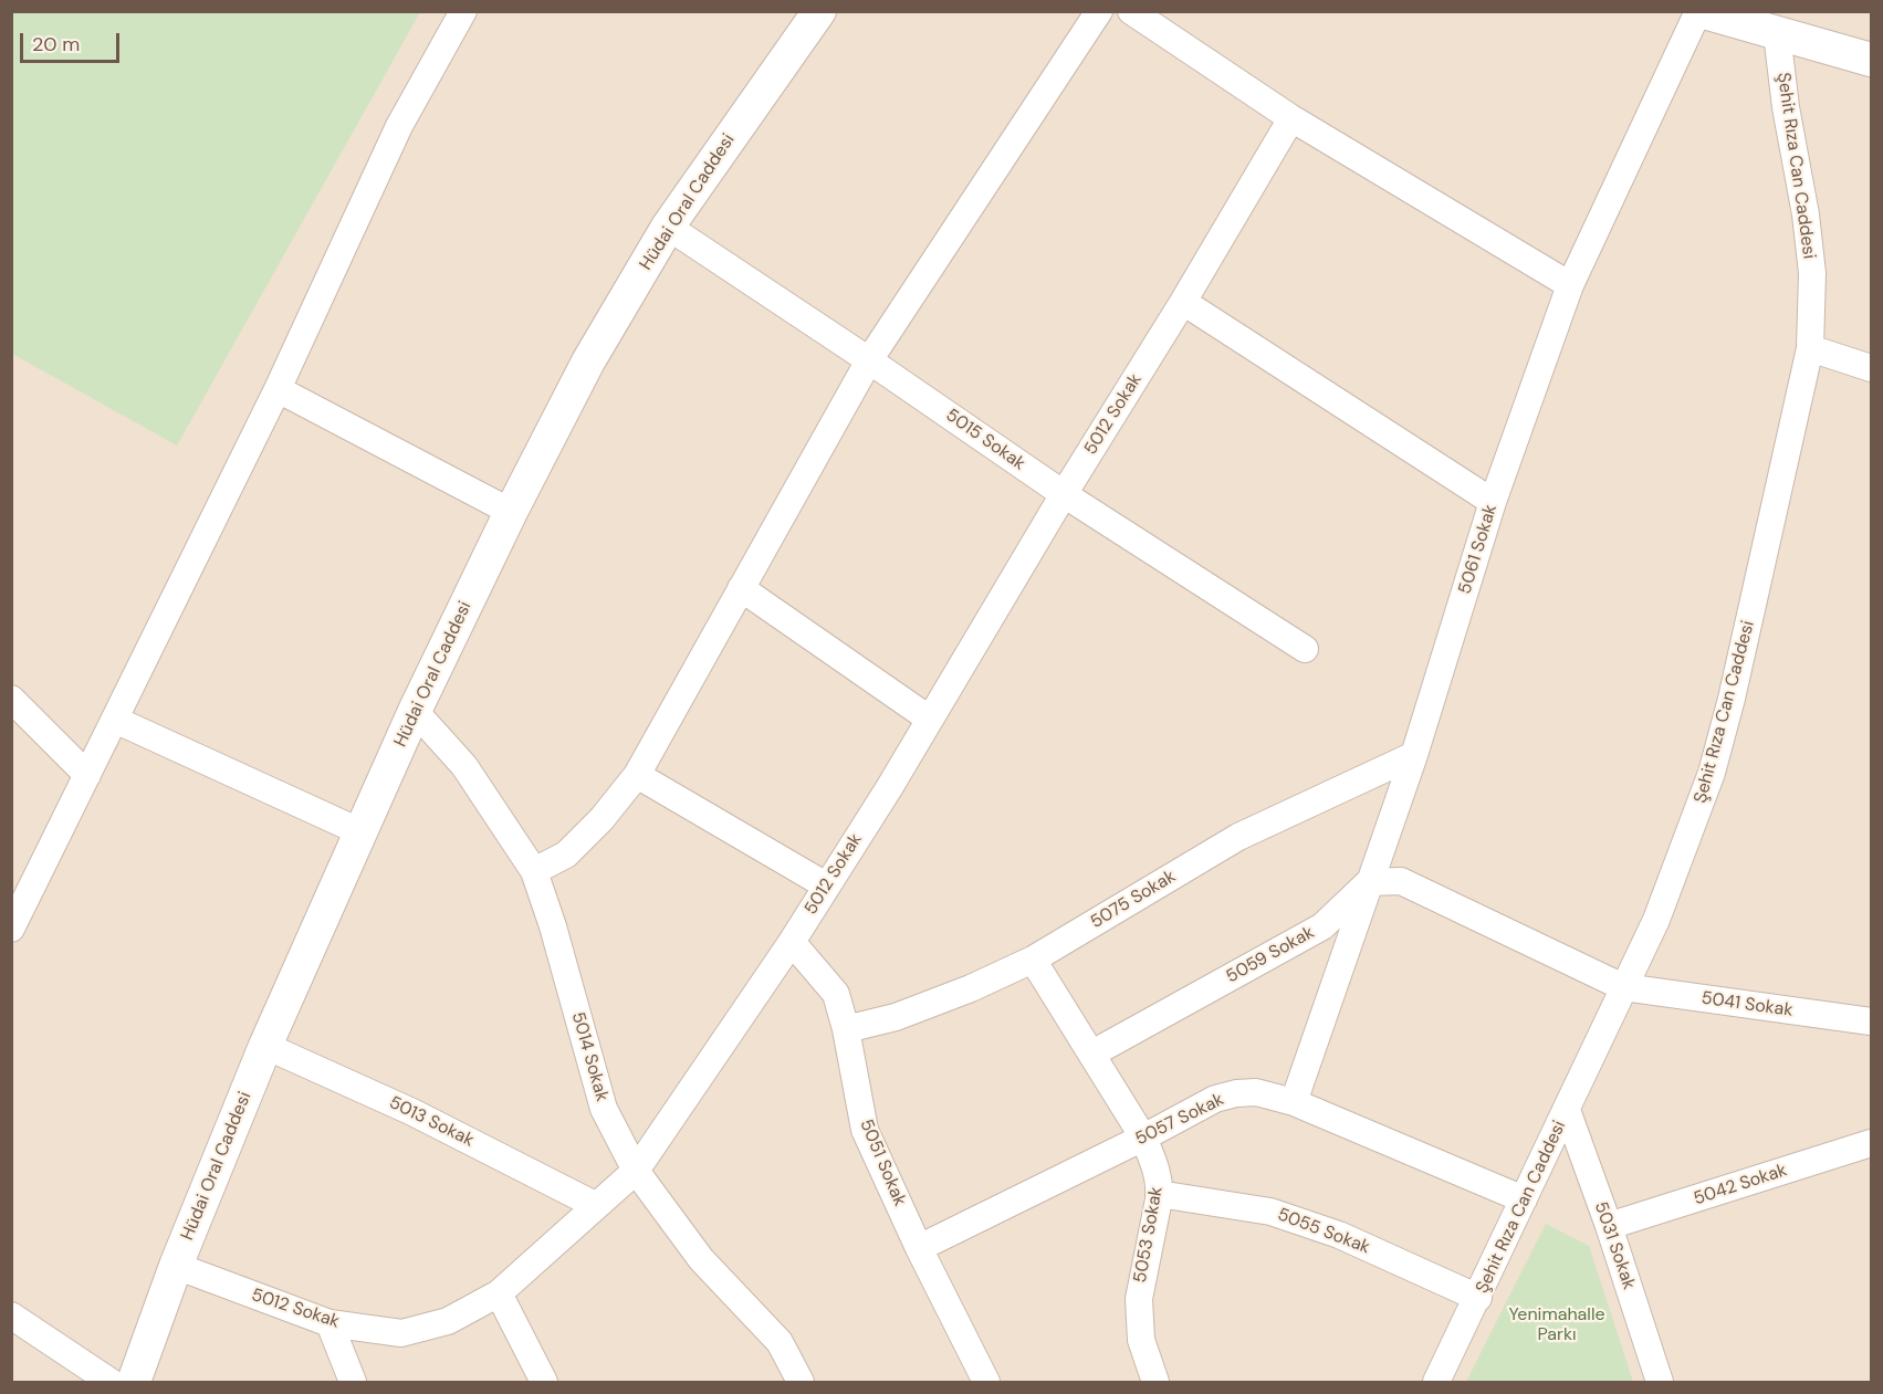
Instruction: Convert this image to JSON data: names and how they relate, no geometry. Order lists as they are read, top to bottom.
{
  "streets": {
    "street": [
      "Şehit Rıza Can Caddesi",
      "Hüdai Oral Caddesi",
      "5012 Sokak",
      "5015 Sokak",
      "5061 Sokak",
      "5075 Sokak",
      "5059 Sokak",
      "5041 Sokak",
      "5014 Sokak",
      "5057 Sokak",
      "5013 Sokak",
      "5051 Sokak",
      "5042 Sokak",
      "5055 Sokak",
      "5053 Sokak",
      "5031 Sokak"
    ]
  },
  "crossings": [
    ["Şehit Rıza Can Caddesi", "5041 Sokak"],
    ["Şehit Rıza Can Caddesi", "5057 Sokak"],
    ["Şehit Rıza Can Caddesi", "5055 Sokak"],
    ["Şehit Rıza Can Caddesi", "5031 Sokak"],
    ["Hüdai Oral Caddesi", "5012 Sokak"],
    ["Hüdai Oral Caddesi", "5015 Sokak"],
    ["Hüdai Oral Caddesi", "5014 Sokak"],
    ["Hüdai Oral Caddesi", "5013 Sokak"],
    ["5012 Sokak", "5015 Sokak"],
    ["5012 Sokak", "5014 Sokak"],
    ["5012 Sokak", "5013 Sokak"],
    ["5012 Sokak", "5051 Sokak"],
    ["5061 Sokak", "5075 Sokak"],
    ["5061 Sokak", "5059 Sokak"],
    ["5061 Sokak", "5057 Sokak"],
    ["5075 Sokak", "5051 Sokak"],
    ["5075 Sokak", "5053 Sokak"],
    ["5059 Sokak", "5053 Sokak"],
    ["5057 Sokak", "5051 Sokak"],
    ["5057 Sokak", "5053 Sokak"],
    ["5042 Sokak", "5031 Sokak"],
    ["5055 Sokak", "5053 Sokak"]
  ],
  "parks": ["Yenimahalle Parkı"],
  "scale_bar": "20 m"
}
